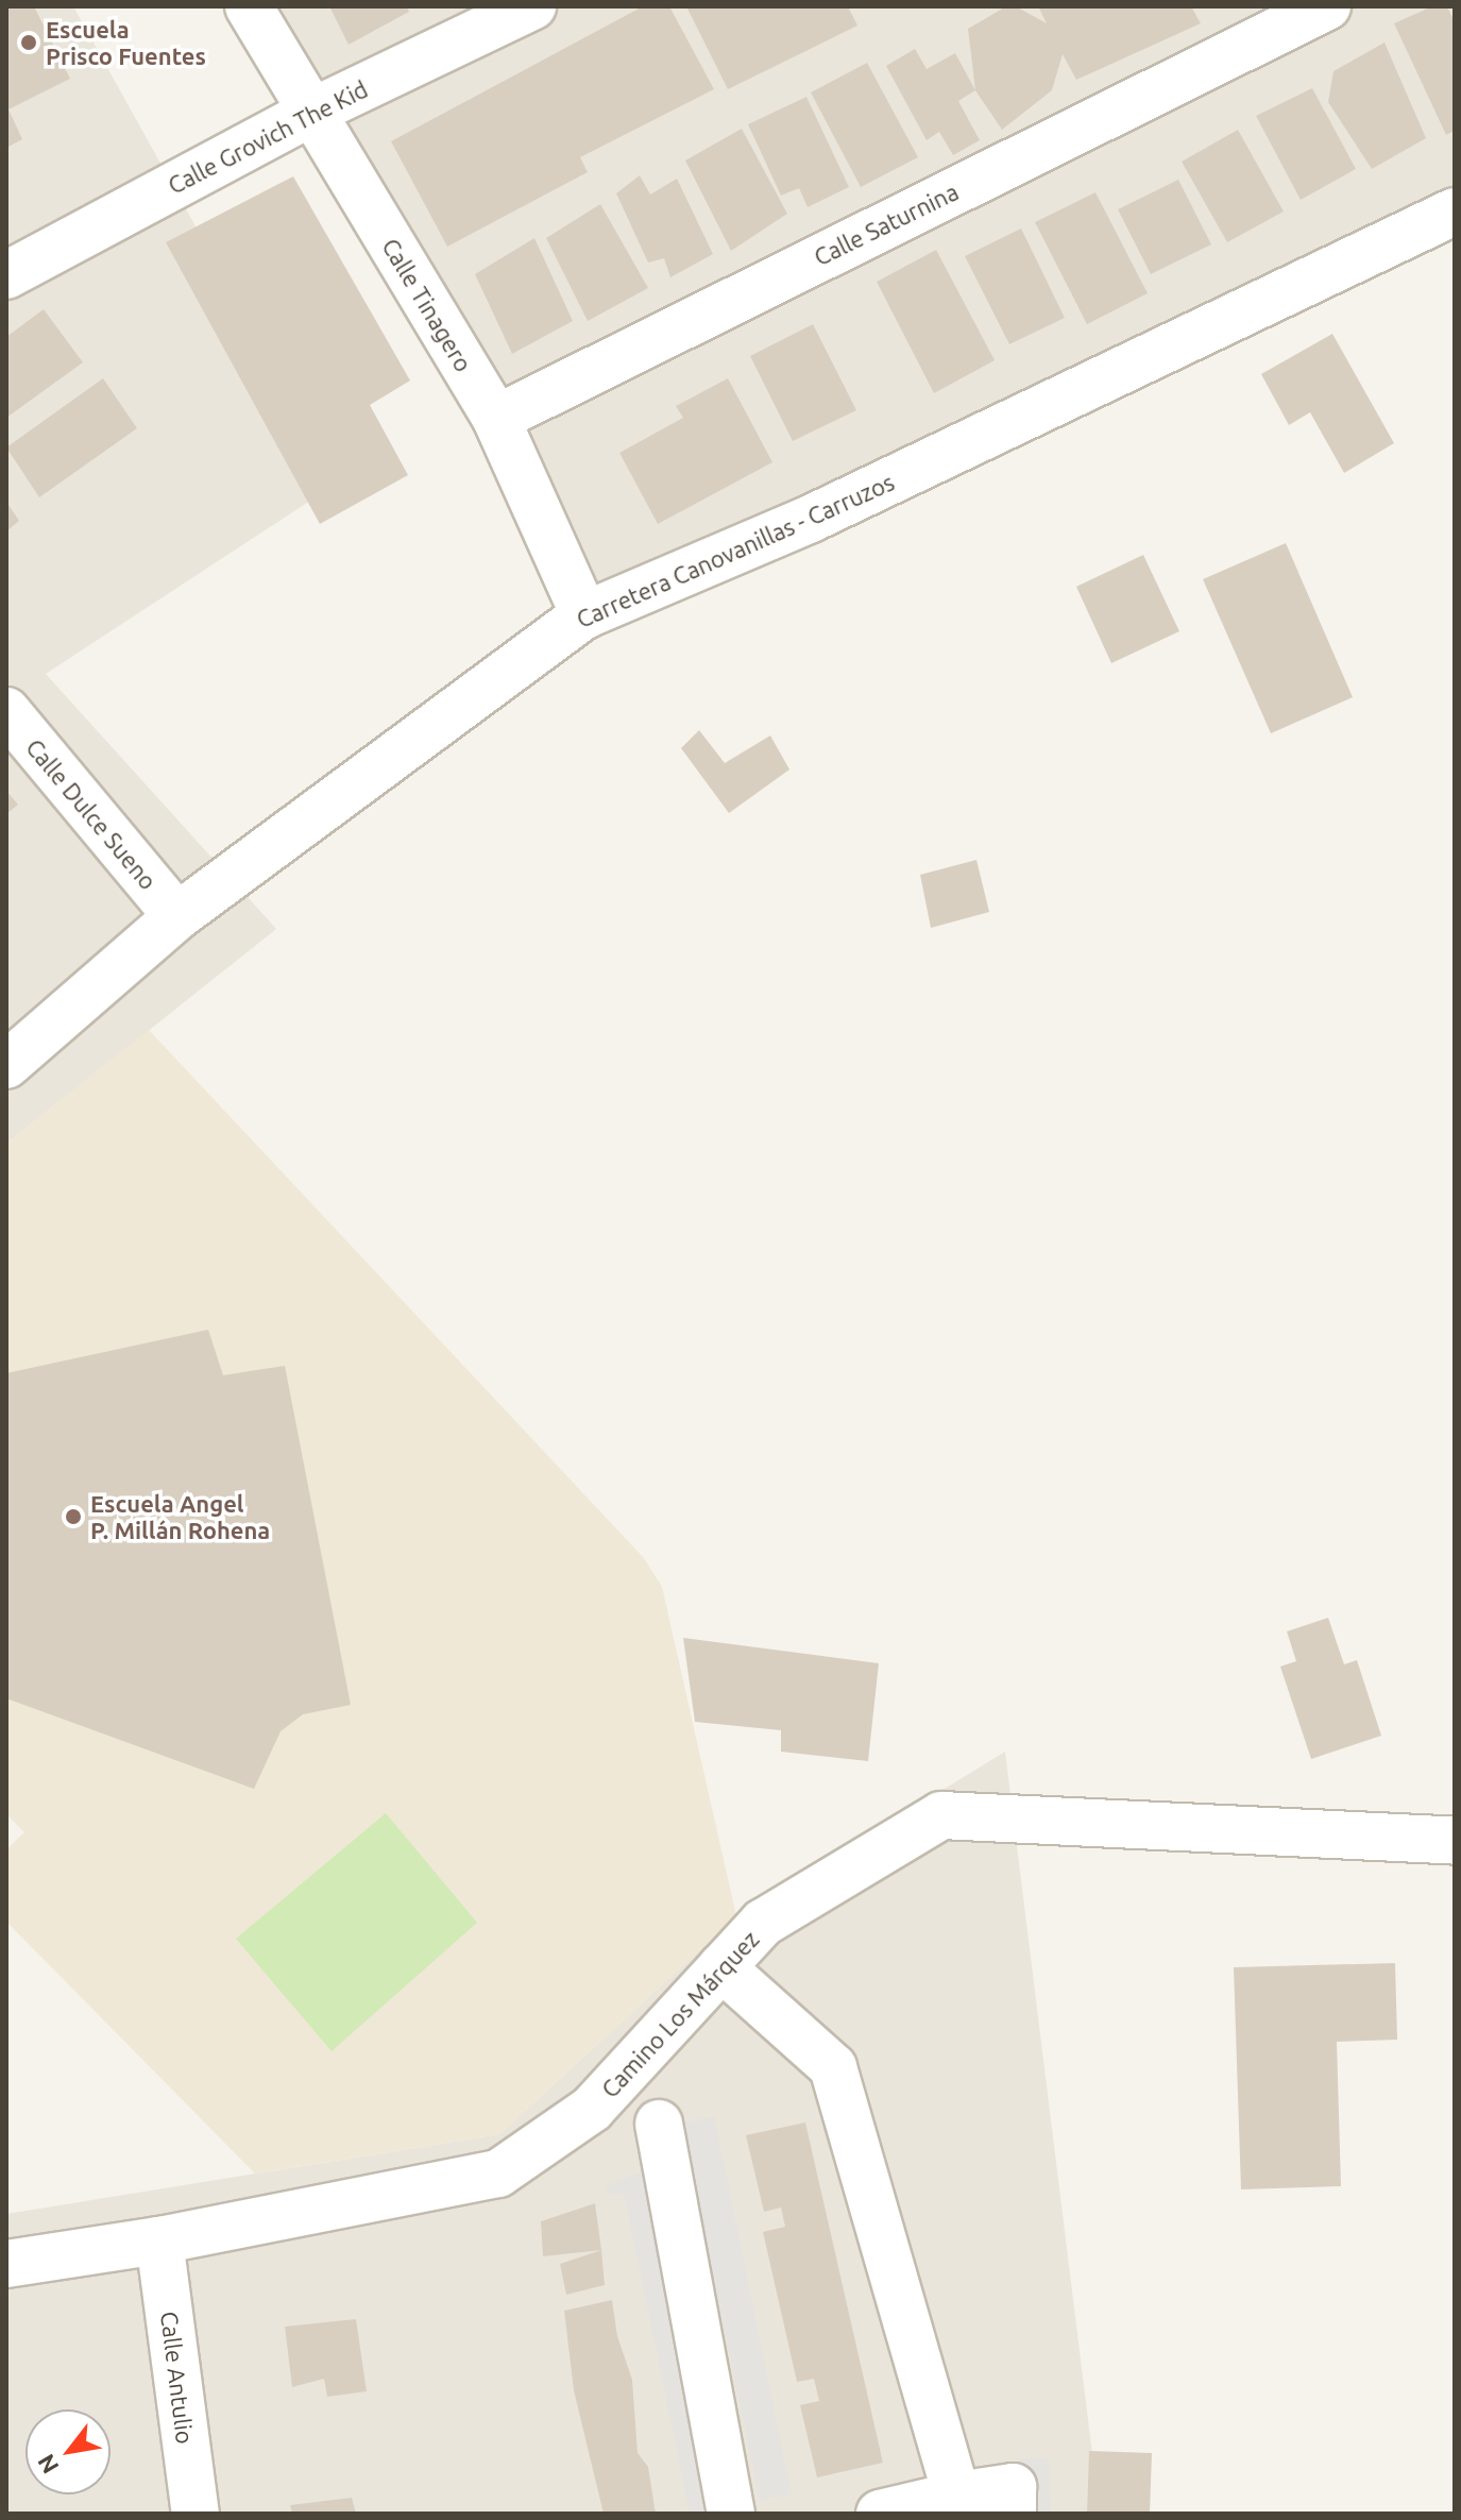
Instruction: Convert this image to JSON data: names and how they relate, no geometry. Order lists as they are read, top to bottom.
{
  "streets": {
    "street": [
      "Calle Grovich The Kid",
      "Calle Saturnina",
      "Calle Tinagero",
      "Carretera Canovanillas - Carruzos",
      "Calle Dulce Sueno",
      "Camino Los Márquez",
      "Calle Antulio"
    ]
  },
  "crossings": [
    ["Calle Grovich The Kid", "Calle Tinagero"],
    ["Calle Saturnina", "Calle Tinagero"],
    ["Calle Tinagero", "Carretera Canovanillas - Carruzos"],
    ["Carretera Canovanillas - Carruzos", "Calle Dulce Sueno"],
    ["Camino Los Márquez", "Calle Antulio"]
  ],
  "places": ["Escuela Prisco Fuentes", "Escuela Angel P. Millán Rohena"],
  "north": "bottom left"
}
